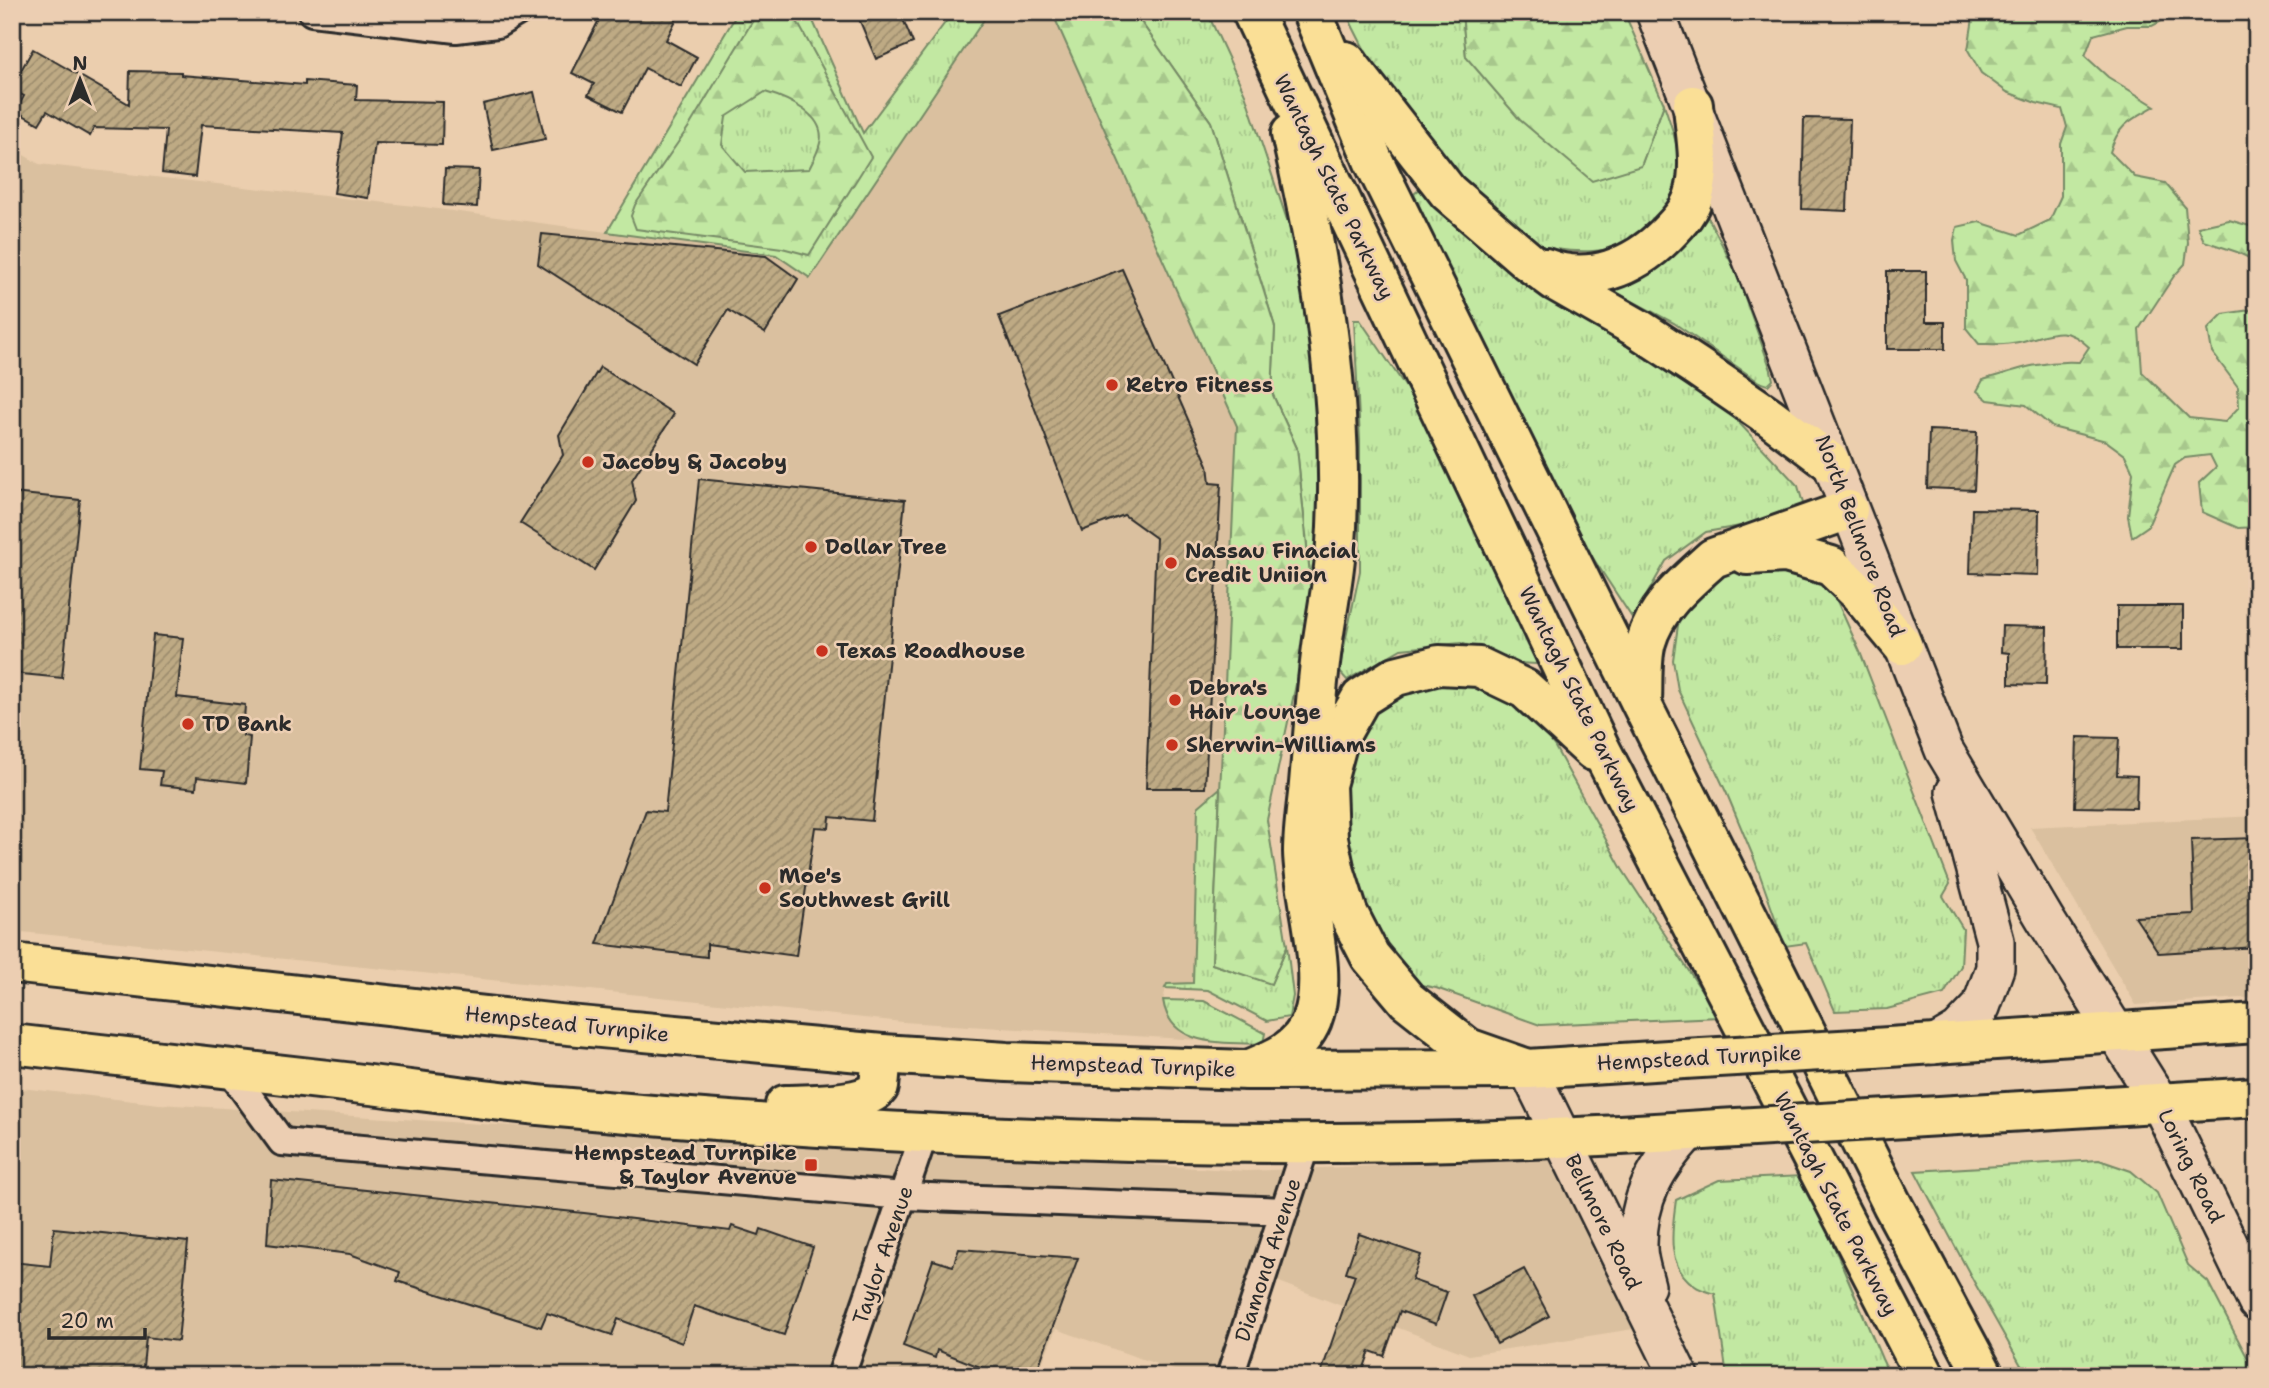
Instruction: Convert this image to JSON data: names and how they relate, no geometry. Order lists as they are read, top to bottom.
{
  "streets": {
    "main road": ["Wantagh State Parkway", "Hempstead Turnpike"],
    "street": [
      "North Bellmore Road",
      "Loring Road",
      "Bellmore Road",
      "Taylor Avenue",
      "Diamond Avenue"
    ]
  },
  "crossings": [
    ["North Bellmore Road", "Hempstead Turnpike"],
    ["North Bellmore Road", "Loring Road"],
    ["Hempstead Turnpike", "Loring Road"],
    ["Hempstead Turnpike", "Bellmore Road"]
  ],
  "places": {
    "other": [
      "Retro Fitness",
      "Jacoby & Jacoby",
      "Dollar Tree",
      "Nassau Finacial Credit Uniion",
      "Texas Roadhouse",
      "Debra's Hair Lounge",
      "TD Bank",
      "Sherwin-Williams",
      "Moe's Southwest Grill"
    ],
    "transit": ["Hempstead Turnpike & Taylor Avenue"]
  },
  "scale_bar": "20 m",
  "north": "top"
}
